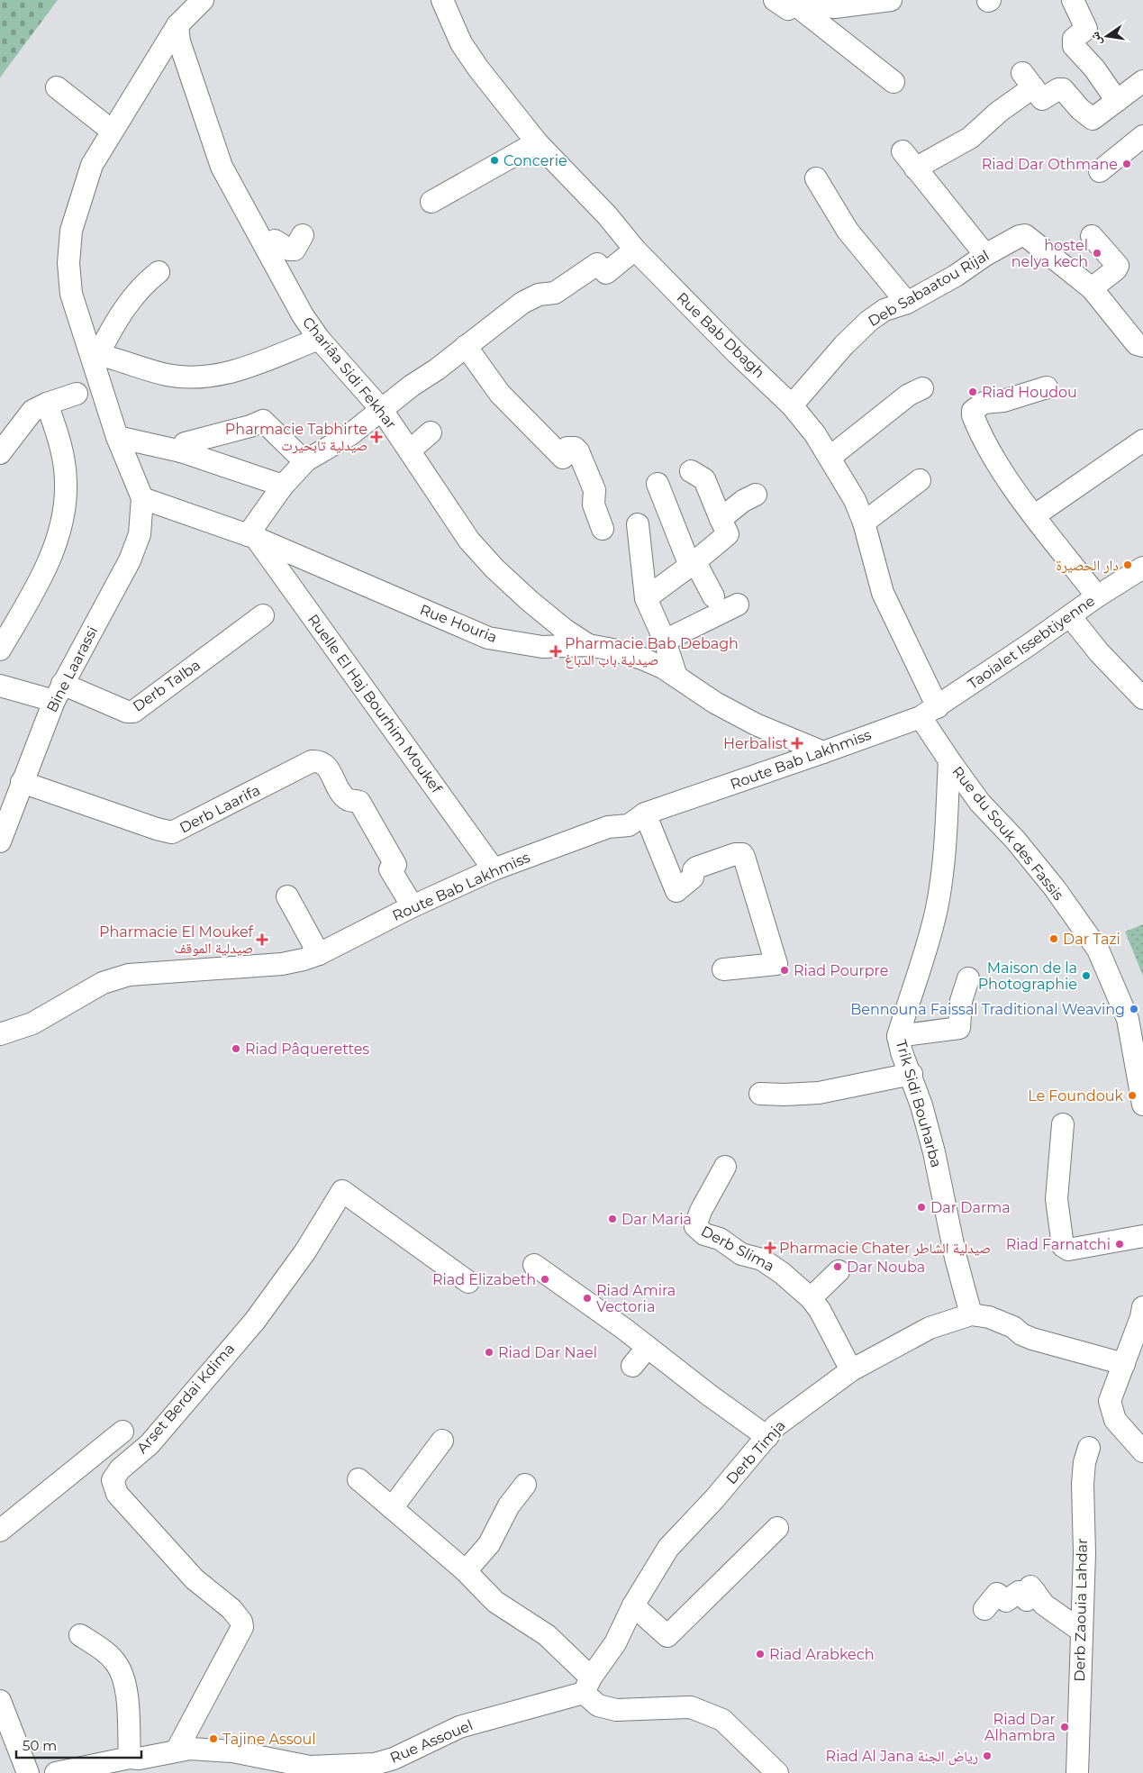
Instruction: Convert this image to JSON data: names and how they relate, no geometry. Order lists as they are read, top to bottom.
{
  "streets": {
    "street": [
      "Deb Sabaatou Rijal",
      "Rue Bab Dbagh",
      "Chariâa Sidi Fekhar",
      "Rue Houria",
      "Taoialet Issebtiyenne",
      "Bine Laarassi",
      "Derb Talba",
      "Ruelle El Haj Bourhim Moukef",
      "Route Bab Lakhmiss",
      "Derb Laarifa",
      "Rue du Souk des Fassis",
      "Trik Sidi Bouharba",
      "Derb Slima",
      "Arset Berdai Kdima",
      "Derb Timja",
      "Derb Zaouia Lahdar",
      "Rue Assouel"
    ]
  },
  "crossings": [
    ["Deb Sabaatou Rijal", "Rue Bab Dbagh"],
    ["Rue Bab Dbagh", "Taoialet Issebtiyenne"],
    ["Rue Bab Dbagh", "Route Bab Lakhmiss"],
    ["Rue Bab Dbagh", "Rue du Souk des Fassis"],
    ["Chariâa Sidi Fekhar", "Rue Houria"],
    ["Rue Houria", "Bine Laarassi"],
    ["Rue Houria", "Ruelle El Haj Bourhim Moukef"],
    ["Rue Houria", "Route Bab Lakhmiss"],
    ["Taoialet Issebtiyenne", "Route Bab Lakhmiss"],
    ["Taoialet Issebtiyenne", "Rue du Souk des Fassis"],
    ["Bine Laarassi", "Derb Talba"],
    ["Bine Laarassi", "Derb Laarifa"],
    ["Ruelle El Haj Bourhim Moukef", "Route Bab Lakhmiss"],
    ["Route Bab Lakhmiss", "Derb Laarifa"],
    ["Route Bab Lakhmiss", "Rue du Souk des Fassis"],
    ["Rue du Souk des Fassis", "Trik Sidi Bouharba"],
    ["Trik Sidi Bouharba", "Derb Timja"],
    ["Derb Slima", "Derb Timja"],
    ["Arset Berdai Kdima", "Rue Assouel"],
    ["Derb Timja", "Rue Assouel"]
  ],
  "places": {
    "other": [
      "Concerie",
      "Riad Dar Othmane",
      "hostel nelya kech",
      "Riad Houdou",
      "دار الحصيرة",
      "Dar Tazi",
      "Riad Pourpre",
      "Maison de la Photographie",
      "Bennouna Faissal Traditional Weaving",
      "Riad Pâquerettes",
      "Le Foundouk",
      "Dar Darma",
      "Dar Maria",
      "Riad Farnatchi",
      "Dar Nouba",
      "Riad Elizabeth",
      "Riad Amira Vectoria",
      "Riad Dar Nael",
      "Riad Arabkech",
      "Riad Dar Alhambra",
      "Tajine Assoul",
      "Riad Al Jana رياض الجنة"
    ],
    "health": [
      "Pharmacie Tabhirte صيدلية تابحيرت",
      "Pharmacie Bab Debagh صيدلية باب الدباغ",
      "Herbalist",
      "Pharmacie El Moukef صيدلية الموقف",
      "Pharmacie Chater صيدلية الشاطر"
    ]
  },
  "scale_bar": "50 m",
  "north": "left"
}
